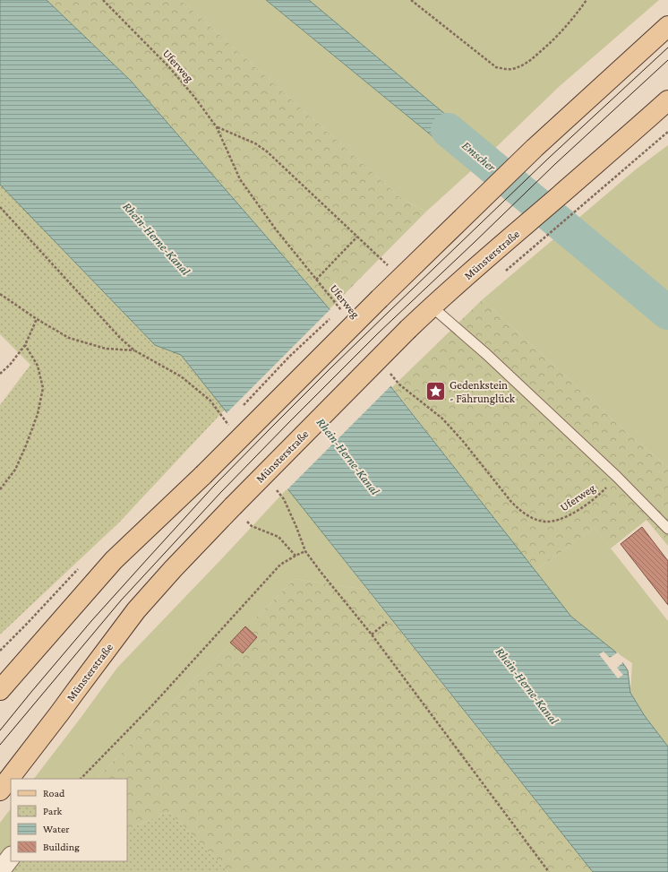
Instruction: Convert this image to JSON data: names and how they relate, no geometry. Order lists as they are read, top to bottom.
{
  "streets": {
    "main road": ["Münsterstraße"],
    "path": ["Uferweg"]
  },
  "water": ["Emscher", "Rhein-Herne-Kanal"],
  "places": {
    "place": ["Gedenkstein - Fährunglück"]
  },
  "legend": [
    "Road",
    "Park",
    "Water",
    "Building"
  ]
}
